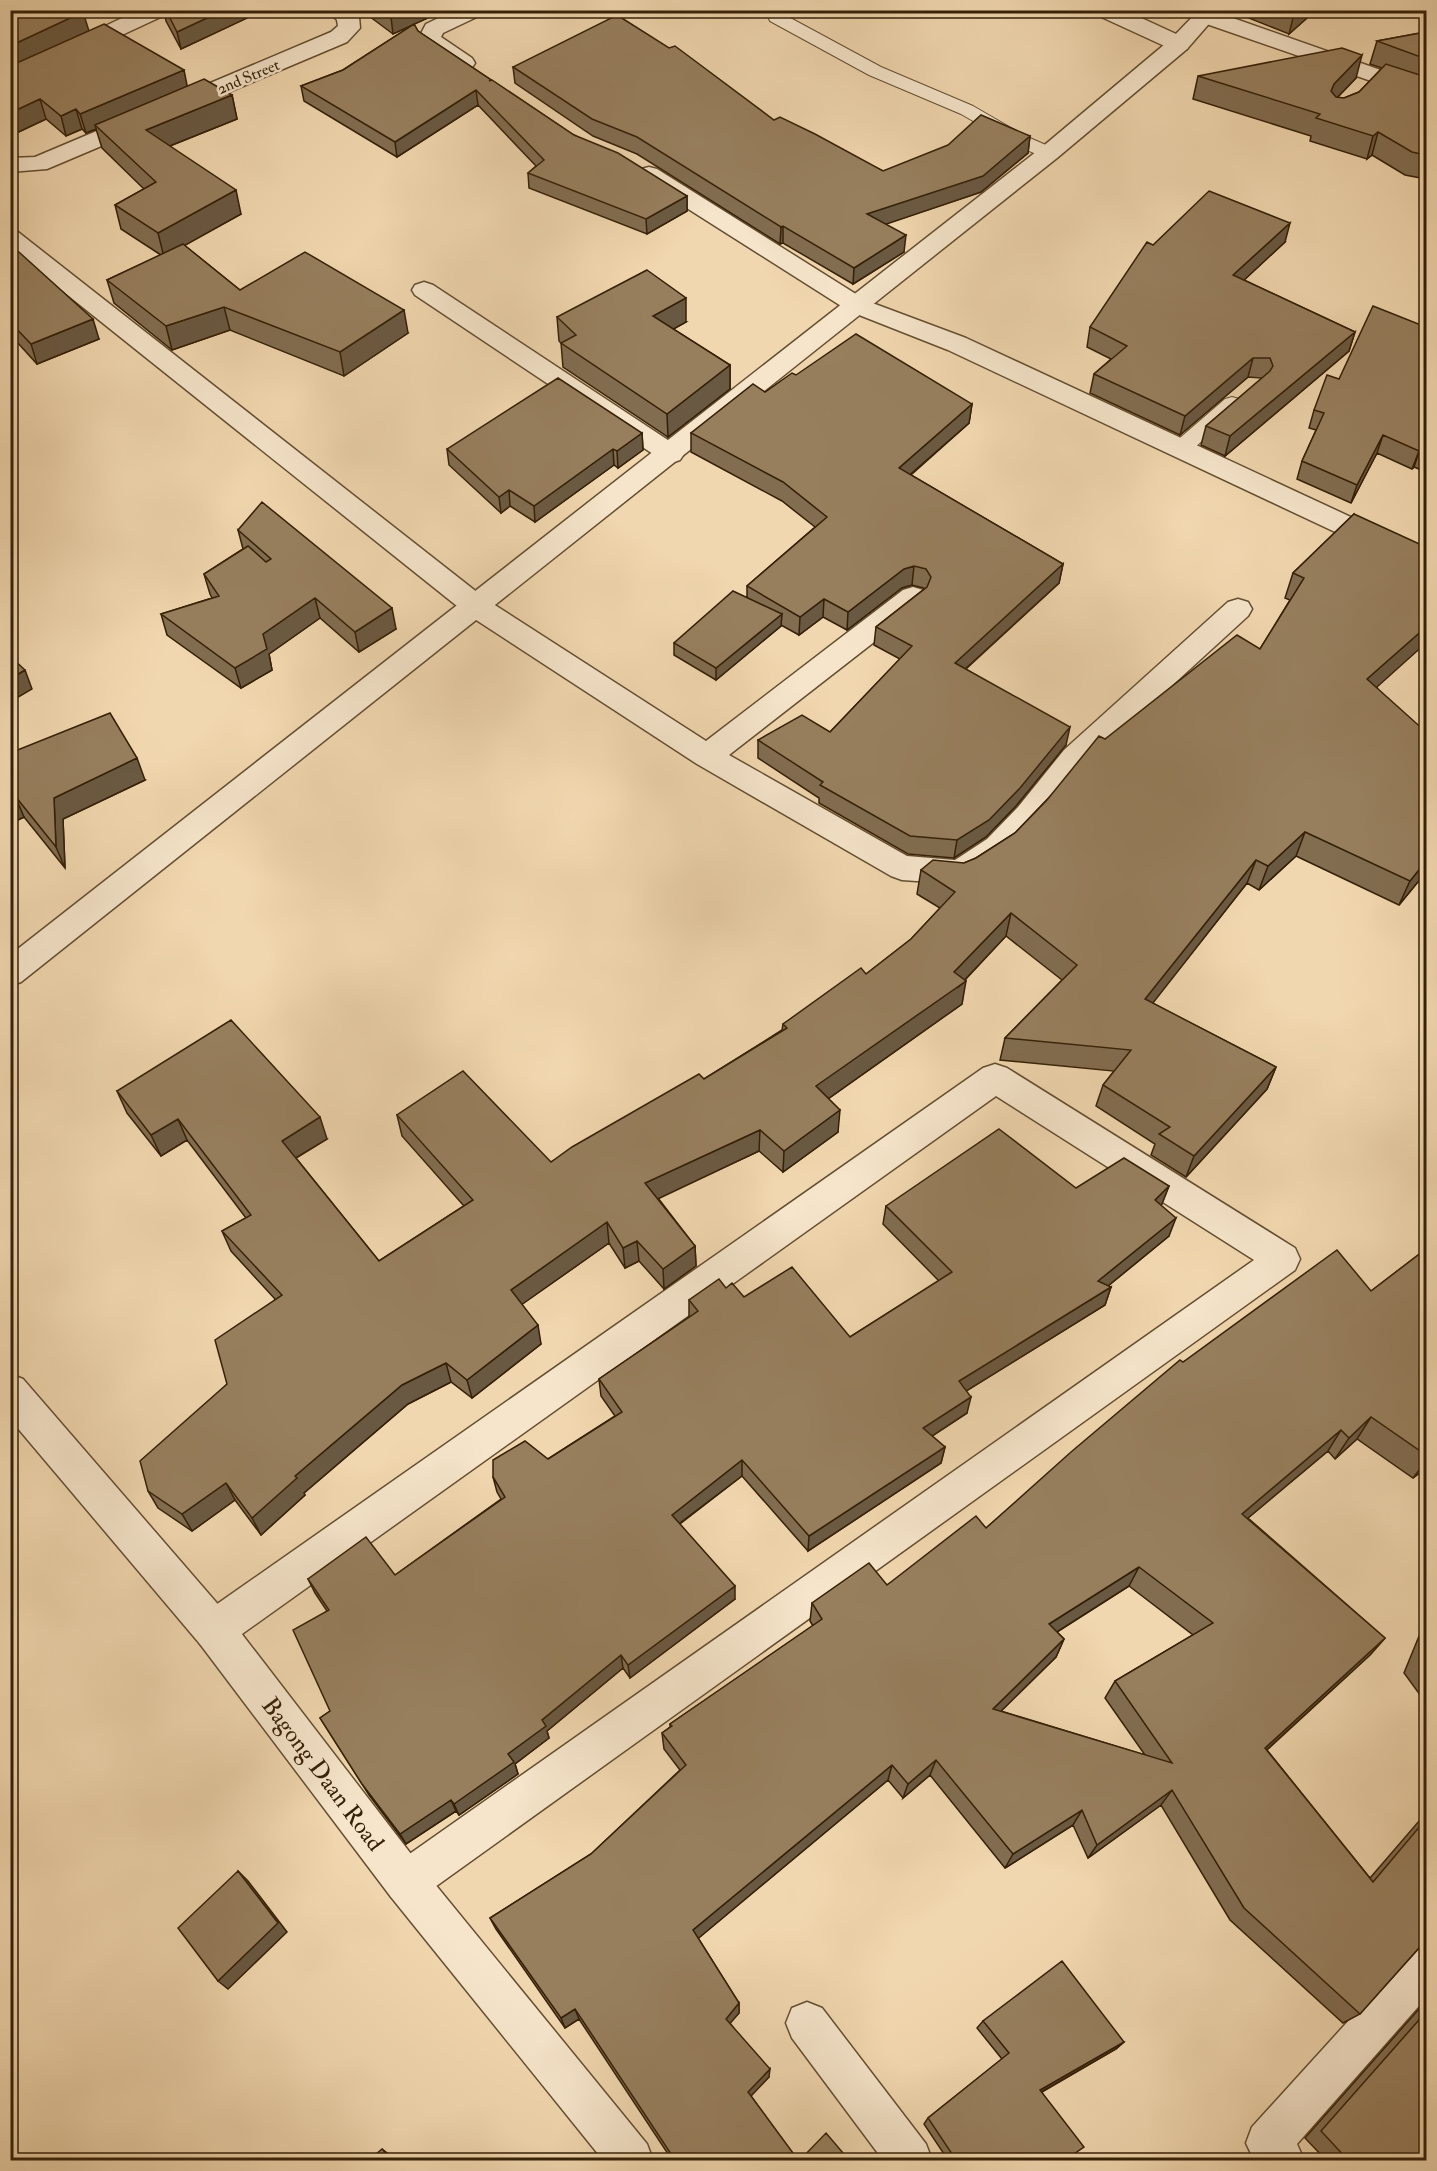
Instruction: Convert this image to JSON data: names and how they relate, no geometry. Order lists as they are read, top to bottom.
{
  "streets": {
    "street": ["2nd Street", "Bagong Daan Road"]
  }
}
